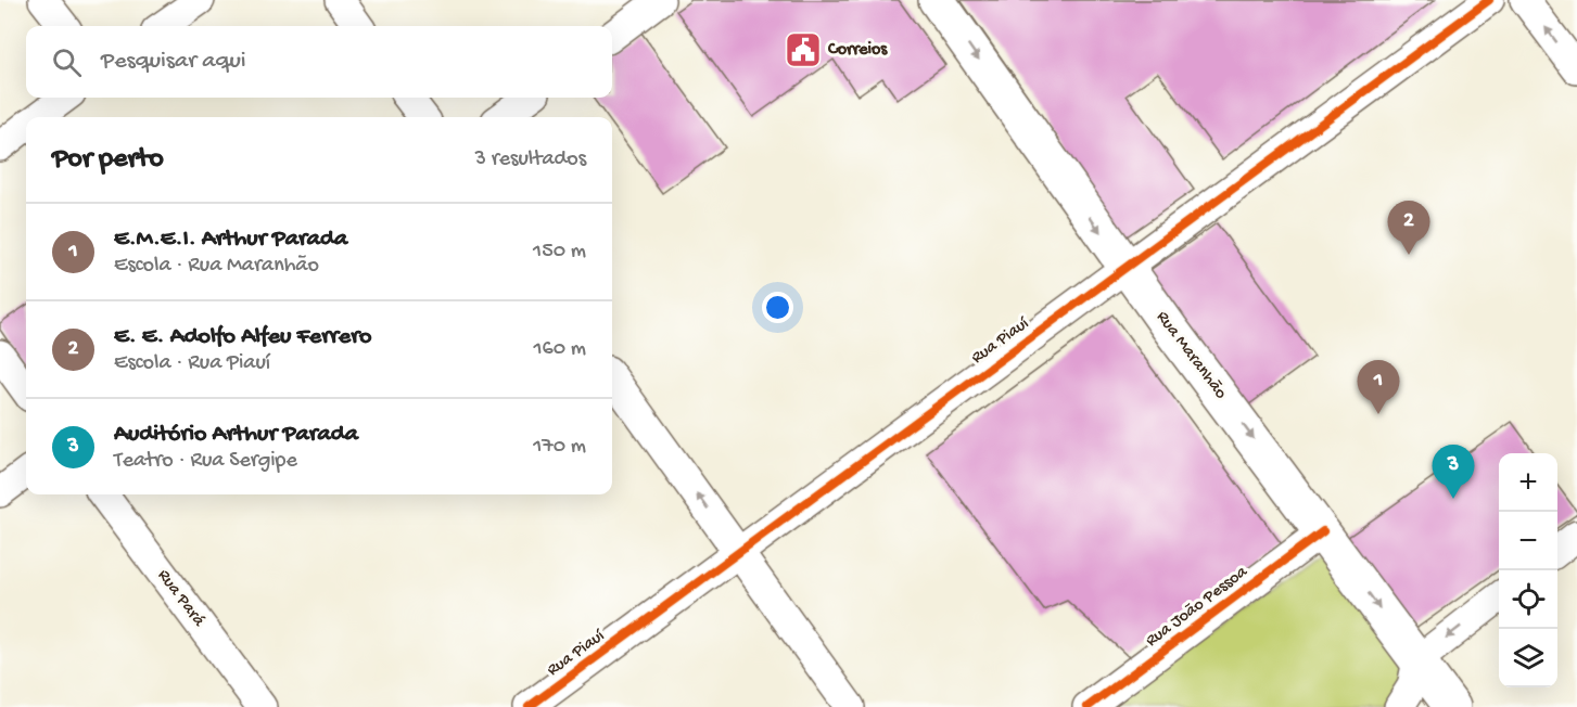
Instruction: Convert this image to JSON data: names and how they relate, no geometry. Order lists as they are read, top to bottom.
{
  "streets": {
    "main road": ["Rua Maranhão"],
    "street": ["Rua Piauí", "Rua Pará", "Rua João Pessoa"]
  },
  "crossings": [
    ["Rua Piauí", "Rua Maranhão"],
    ["Rua Maranhão", "Rua João Pessoa"]
  ],
  "one_way": ["Rua Maranhão"],
  "places": {
    "public building": ["Correios"]
  },
  "page": {
    "search": "Pesquisar aqui",
    "heading": ["Por perto", "3 resultados"],
    "pins": ["2", "1", "3"],
    "list": [
      {
        "mark": "1",
        "name": "E.M.E.I. Arthur Parada",
        "note": "Escola · Rua Maranhão",
        "value": "150 m"
      },
      {
        "mark": "2",
        "name": "E. E. Adolfo Alfeu Ferrero",
        "note": "Escola · Rua Piauí",
        "value": "160 m"
      },
      {
        "mark": "3",
        "name": "Auditório Arthur Parada",
        "note": "Teatro · Rua Sergipe",
        "value": "170 m"
      }
    ],
    "map_buttons": ["+", "−"]
  }
}
